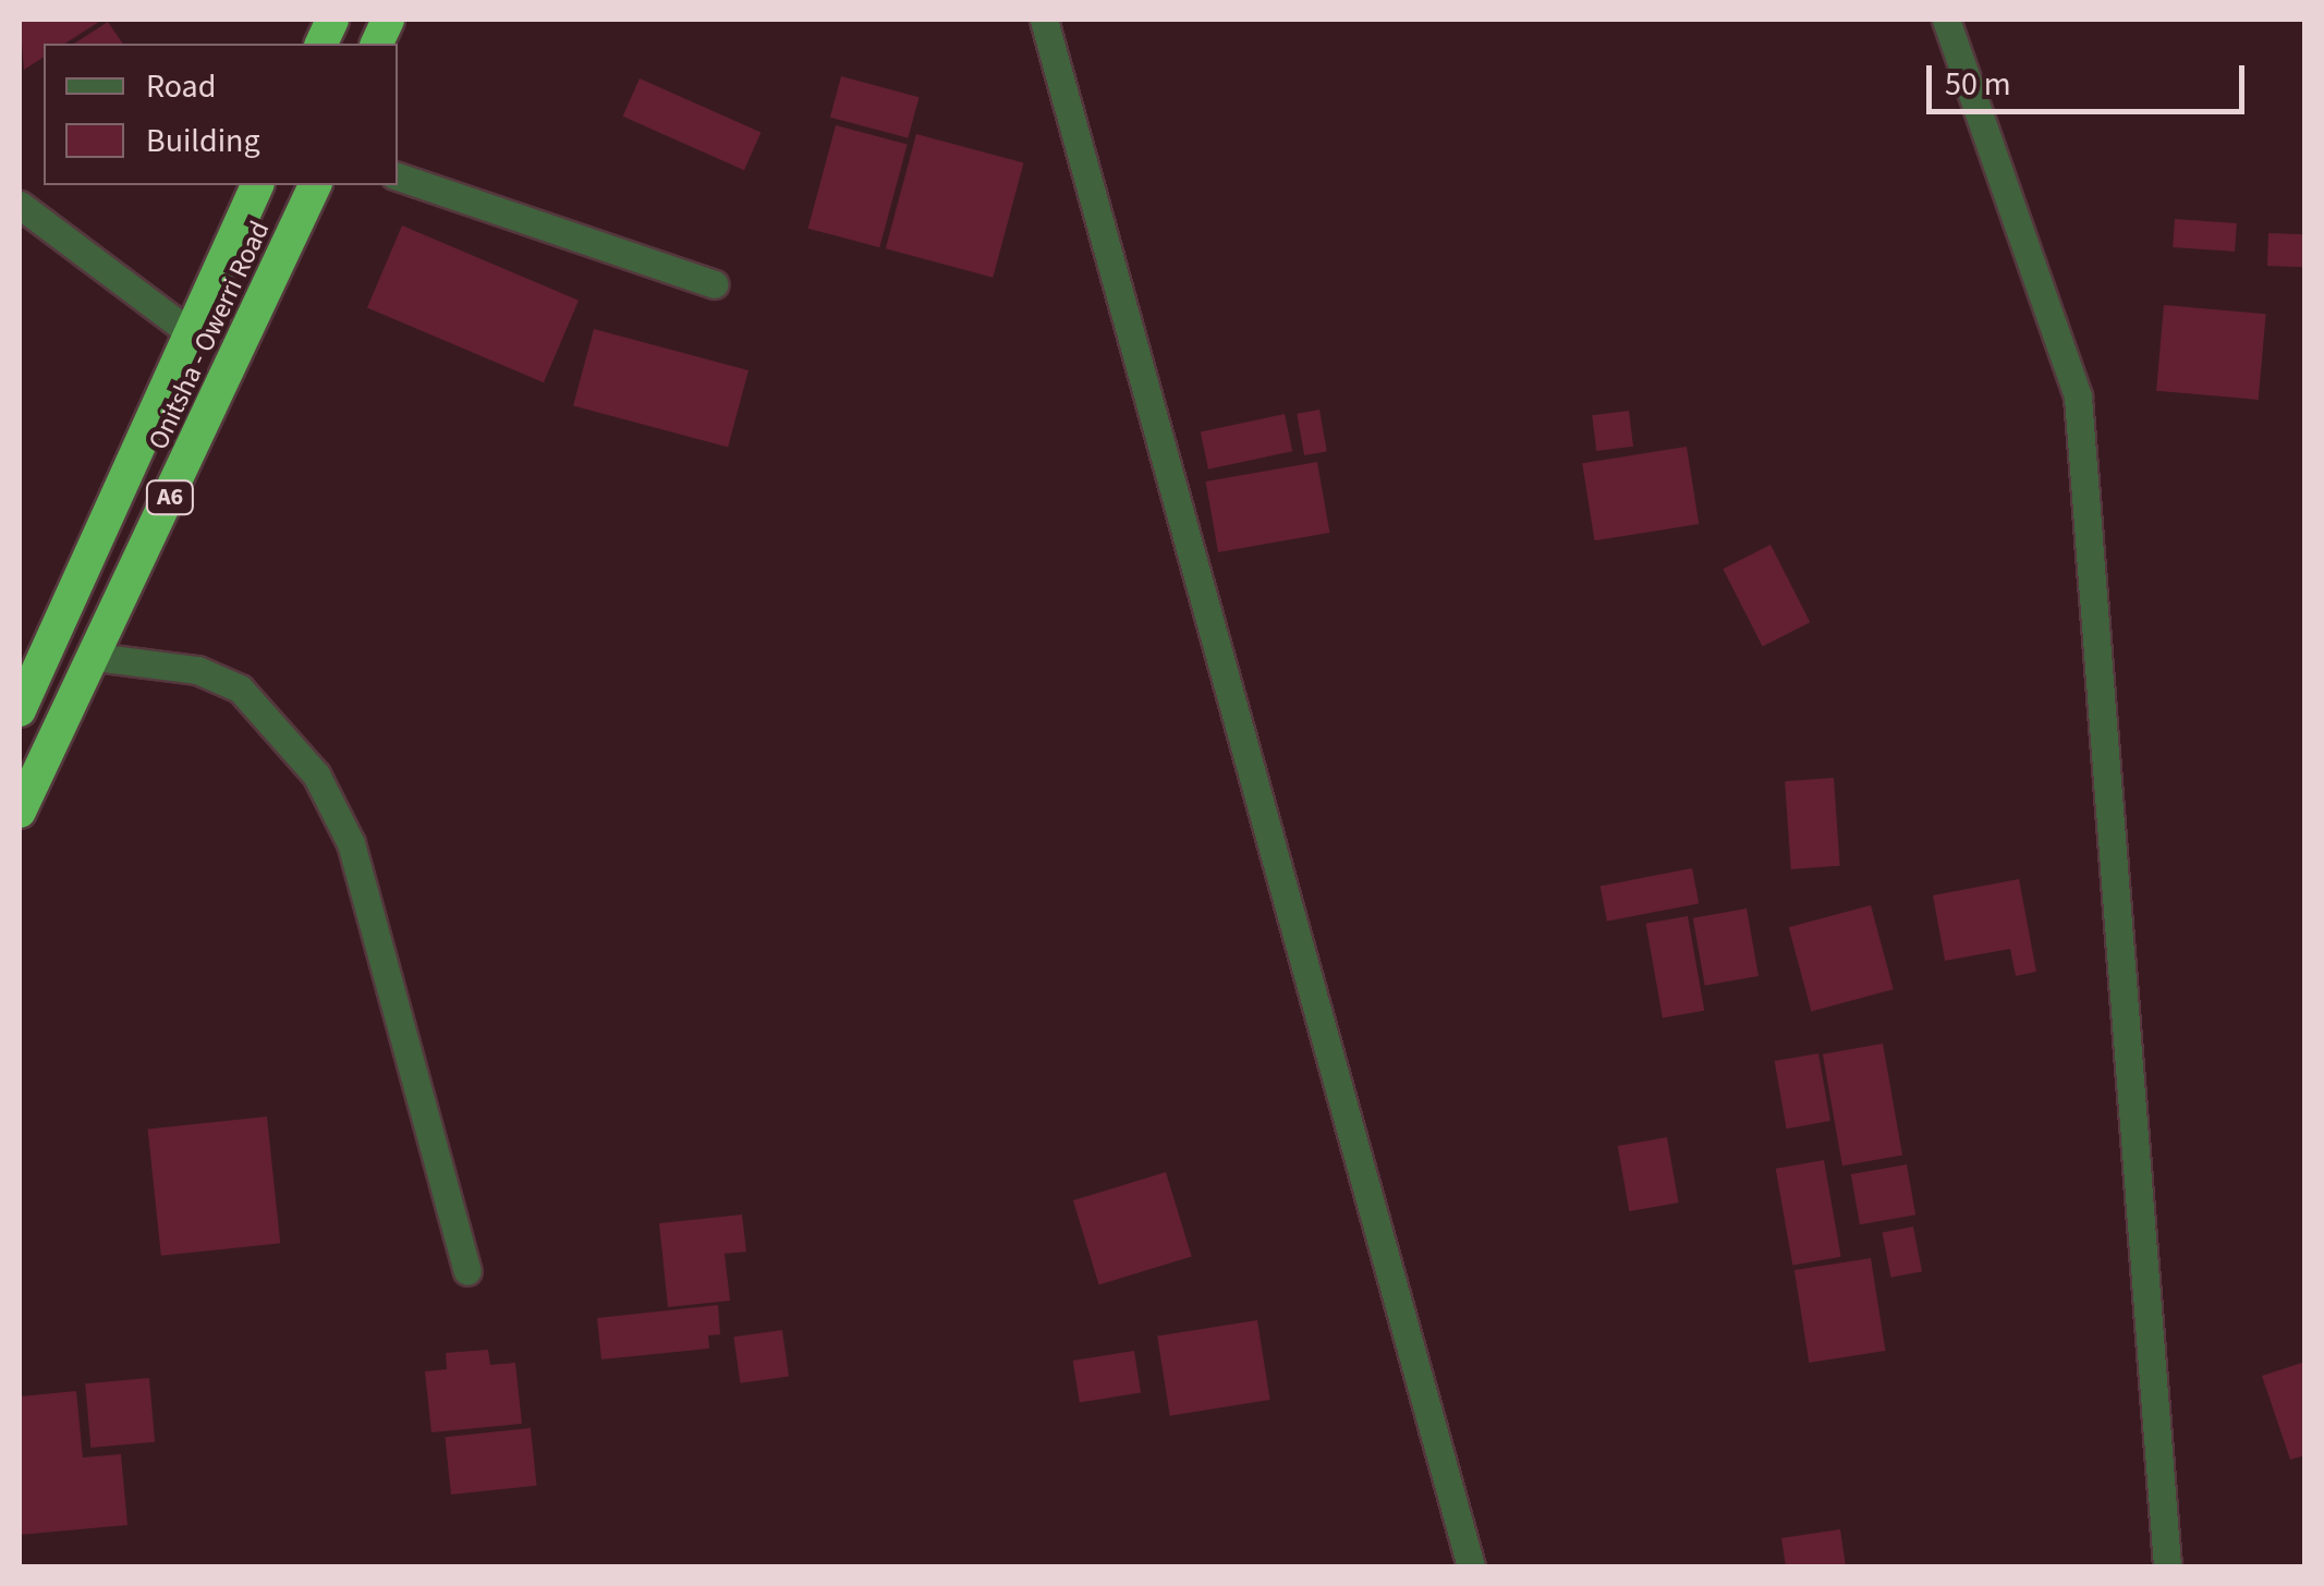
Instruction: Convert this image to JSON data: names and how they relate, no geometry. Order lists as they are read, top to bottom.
{
  "streets": {
    "highway": ["Onitsha - Owerri Road", "A6"]
  },
  "legend": ["Road", "Building"],
  "scale_bar": "50 m"
}
